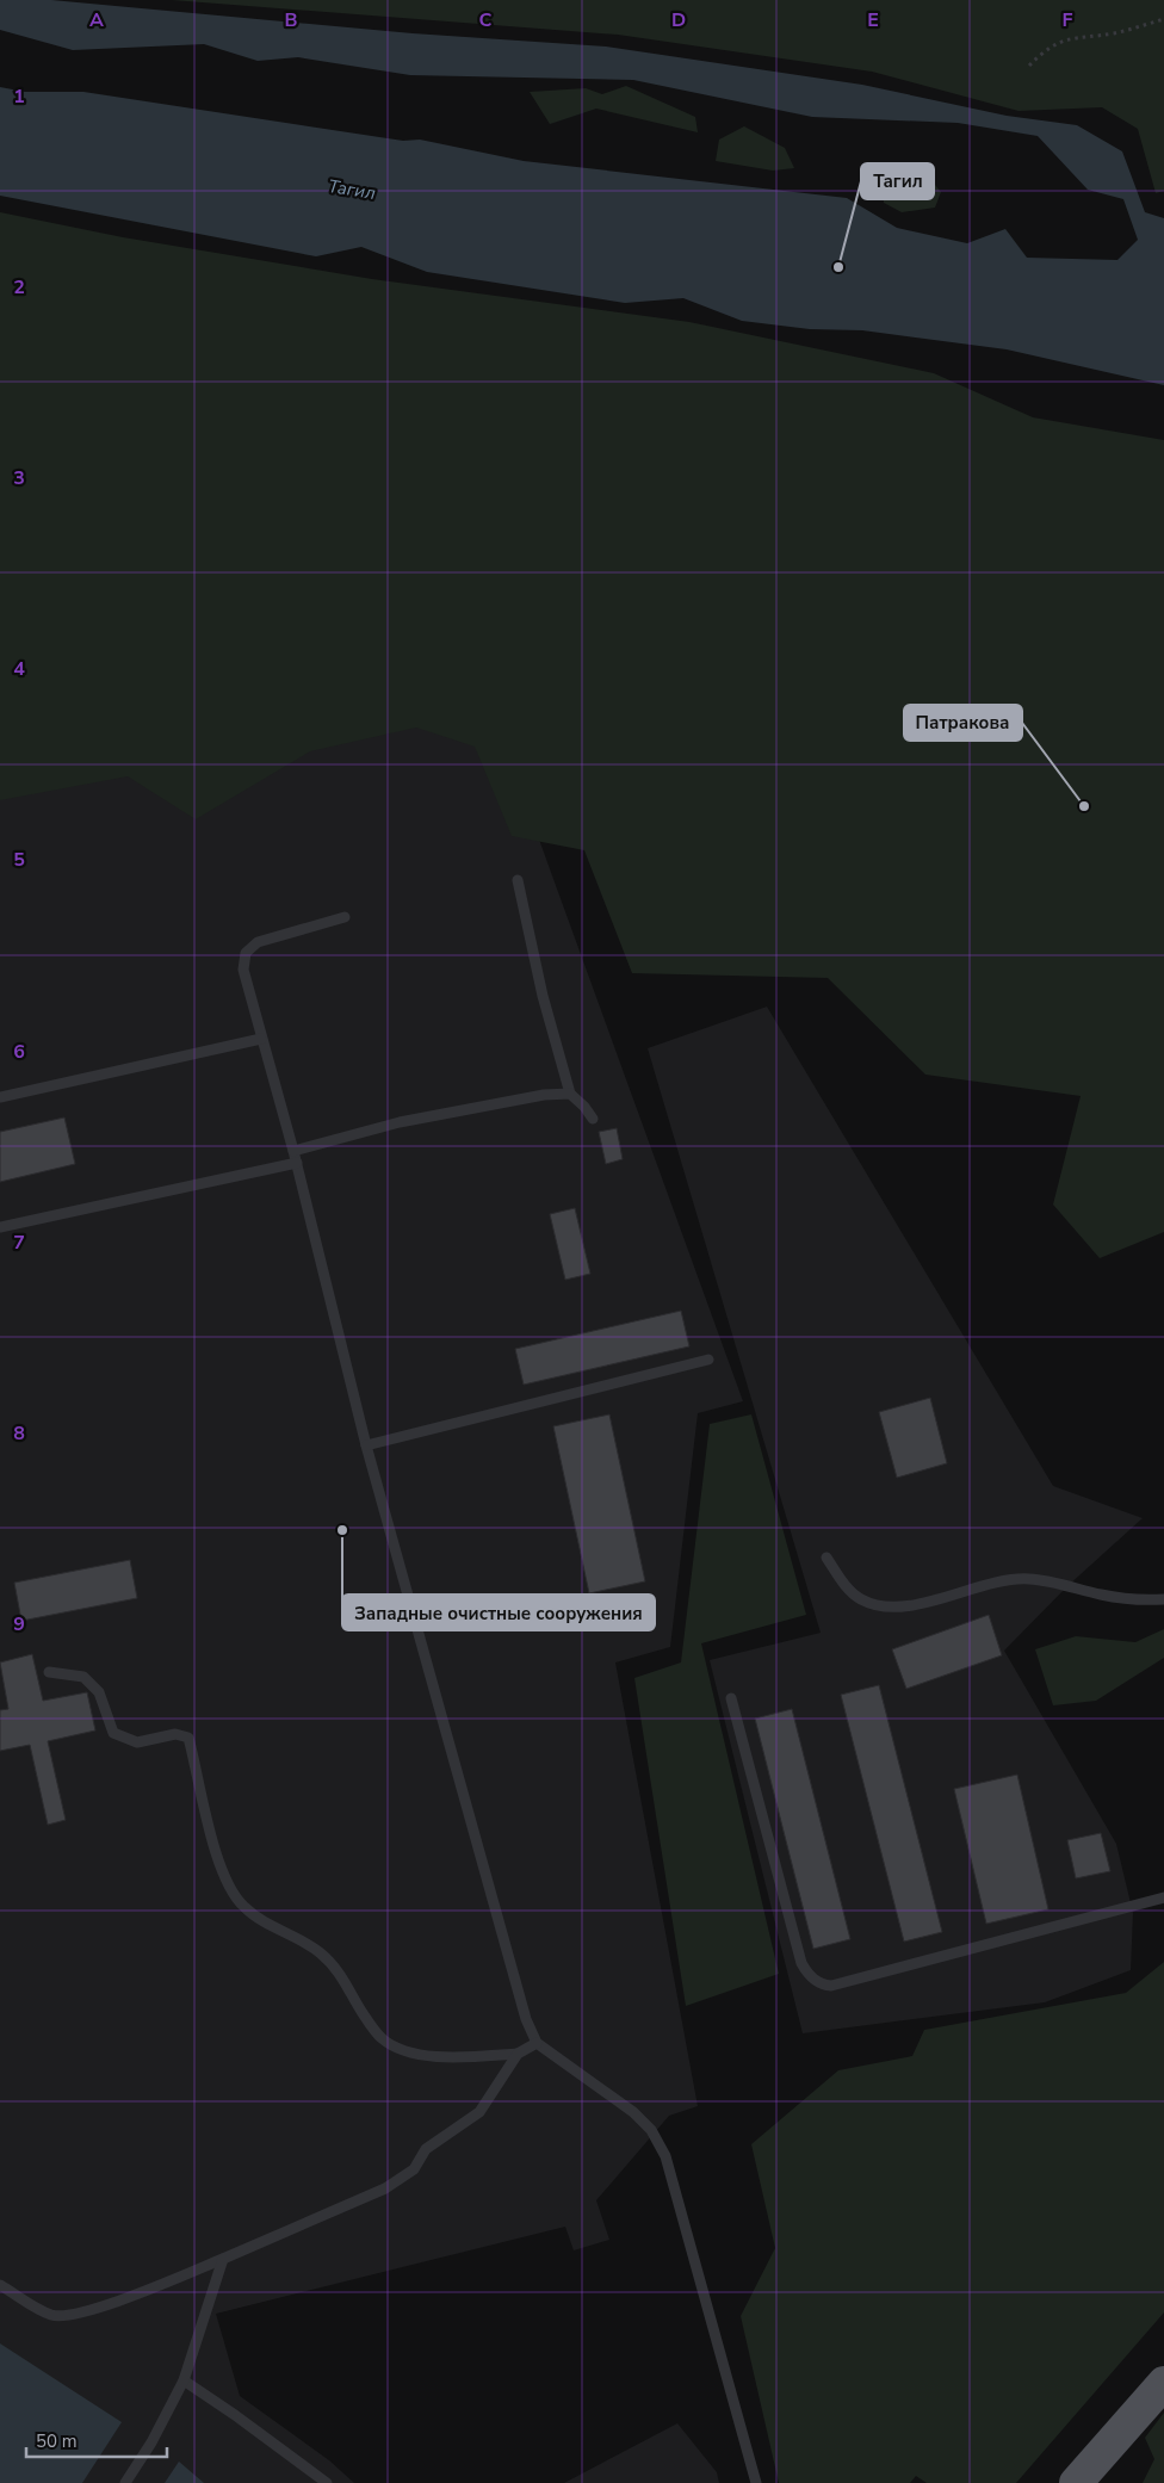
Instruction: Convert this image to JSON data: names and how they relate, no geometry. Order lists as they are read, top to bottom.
{
  "water": ["Тагил"],
  "places": ["Тагил", "Патракова", "Западные очистные сооружения"],
  "scale_bar": "50 m",
  "grid": {
    "columns": [
      "A",
      "B",
      "C",
      "D",
      "E",
      "F"
    ],
    "rows": [
      "1",
      "2",
      "3",
      "4",
      "5",
      "6",
      "7",
      "8",
      "9"
    ]
  }
}
